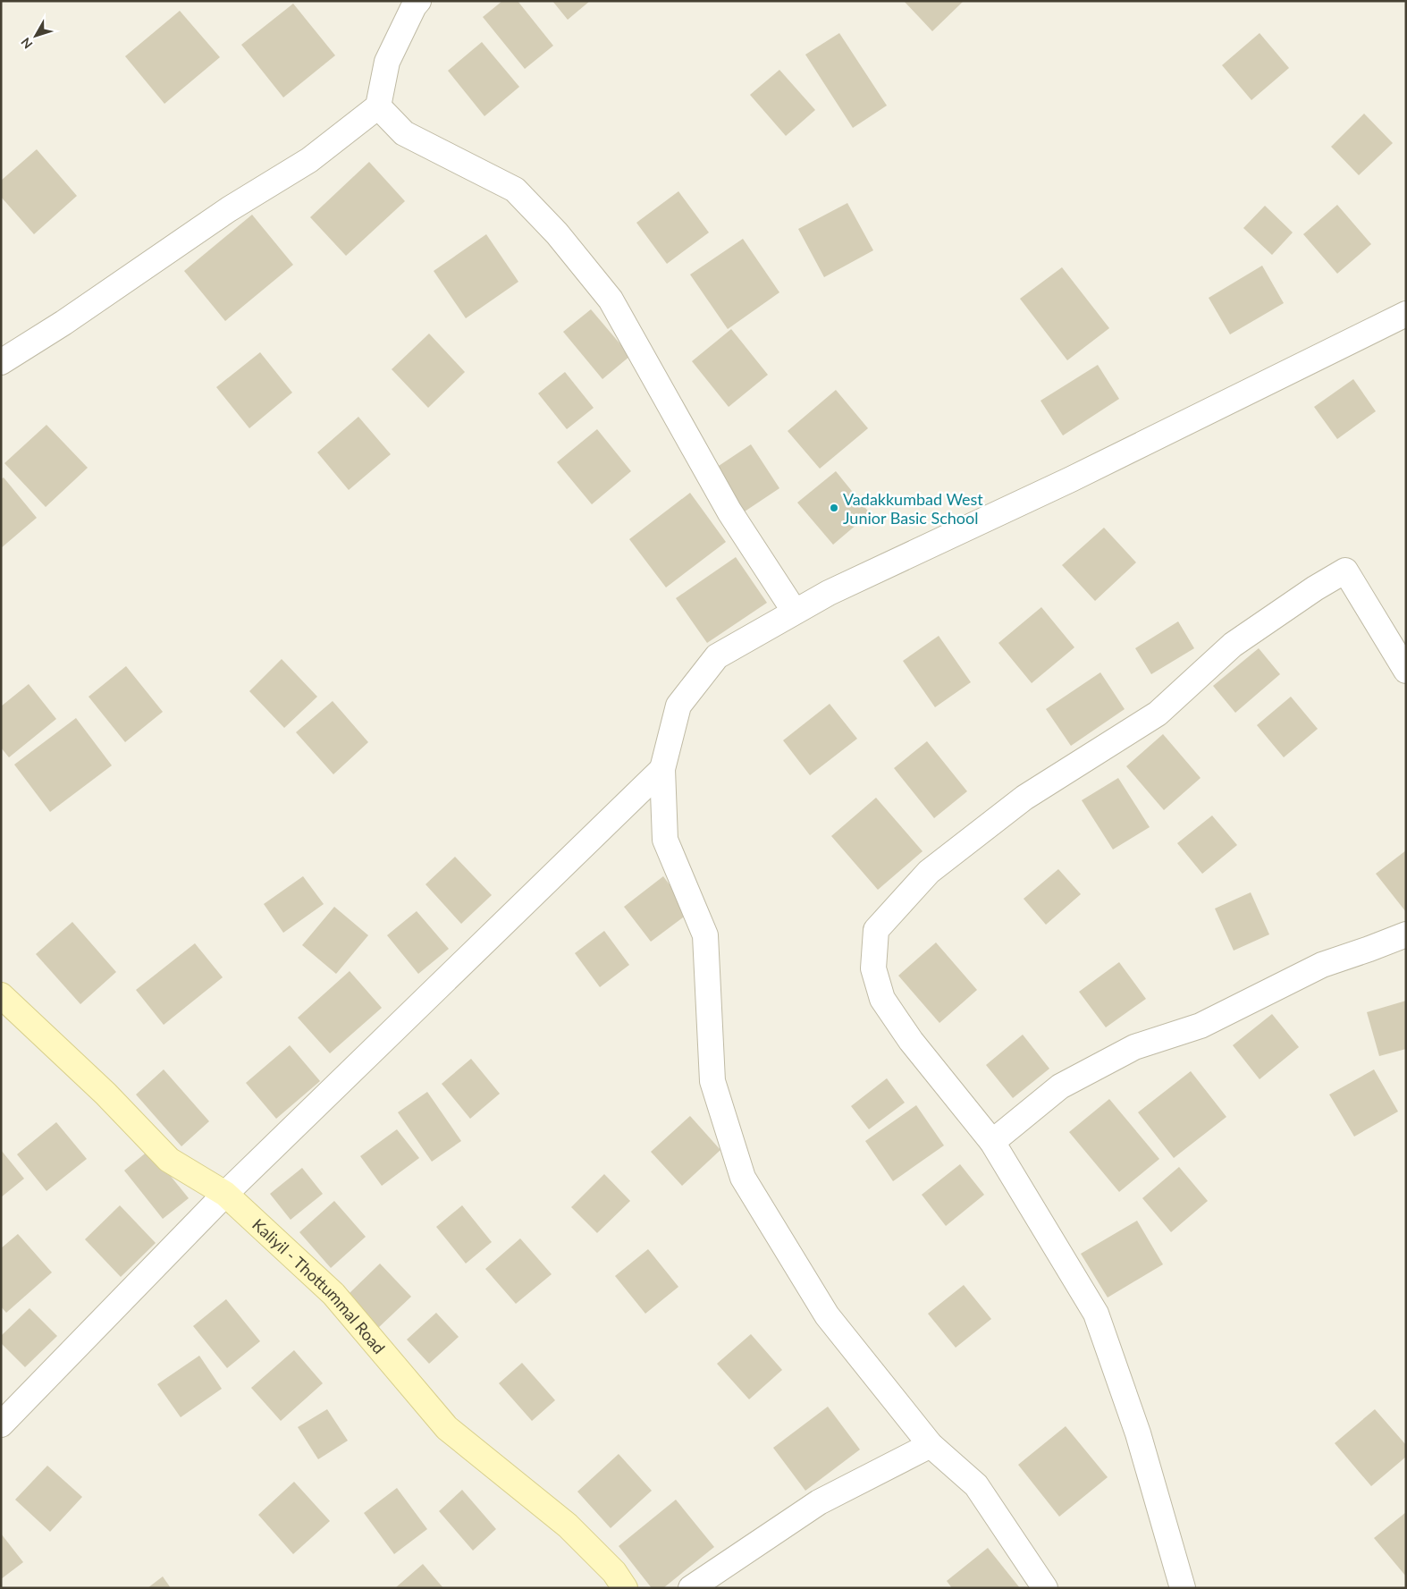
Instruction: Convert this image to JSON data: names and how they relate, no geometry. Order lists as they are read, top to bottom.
{
  "streets": {
    "main road": ["Kaliyil - Thottummal Road"]
  },
  "places": ["Vadakkumbad West Junior Basic School"],
  "north": "bottom left"
}
